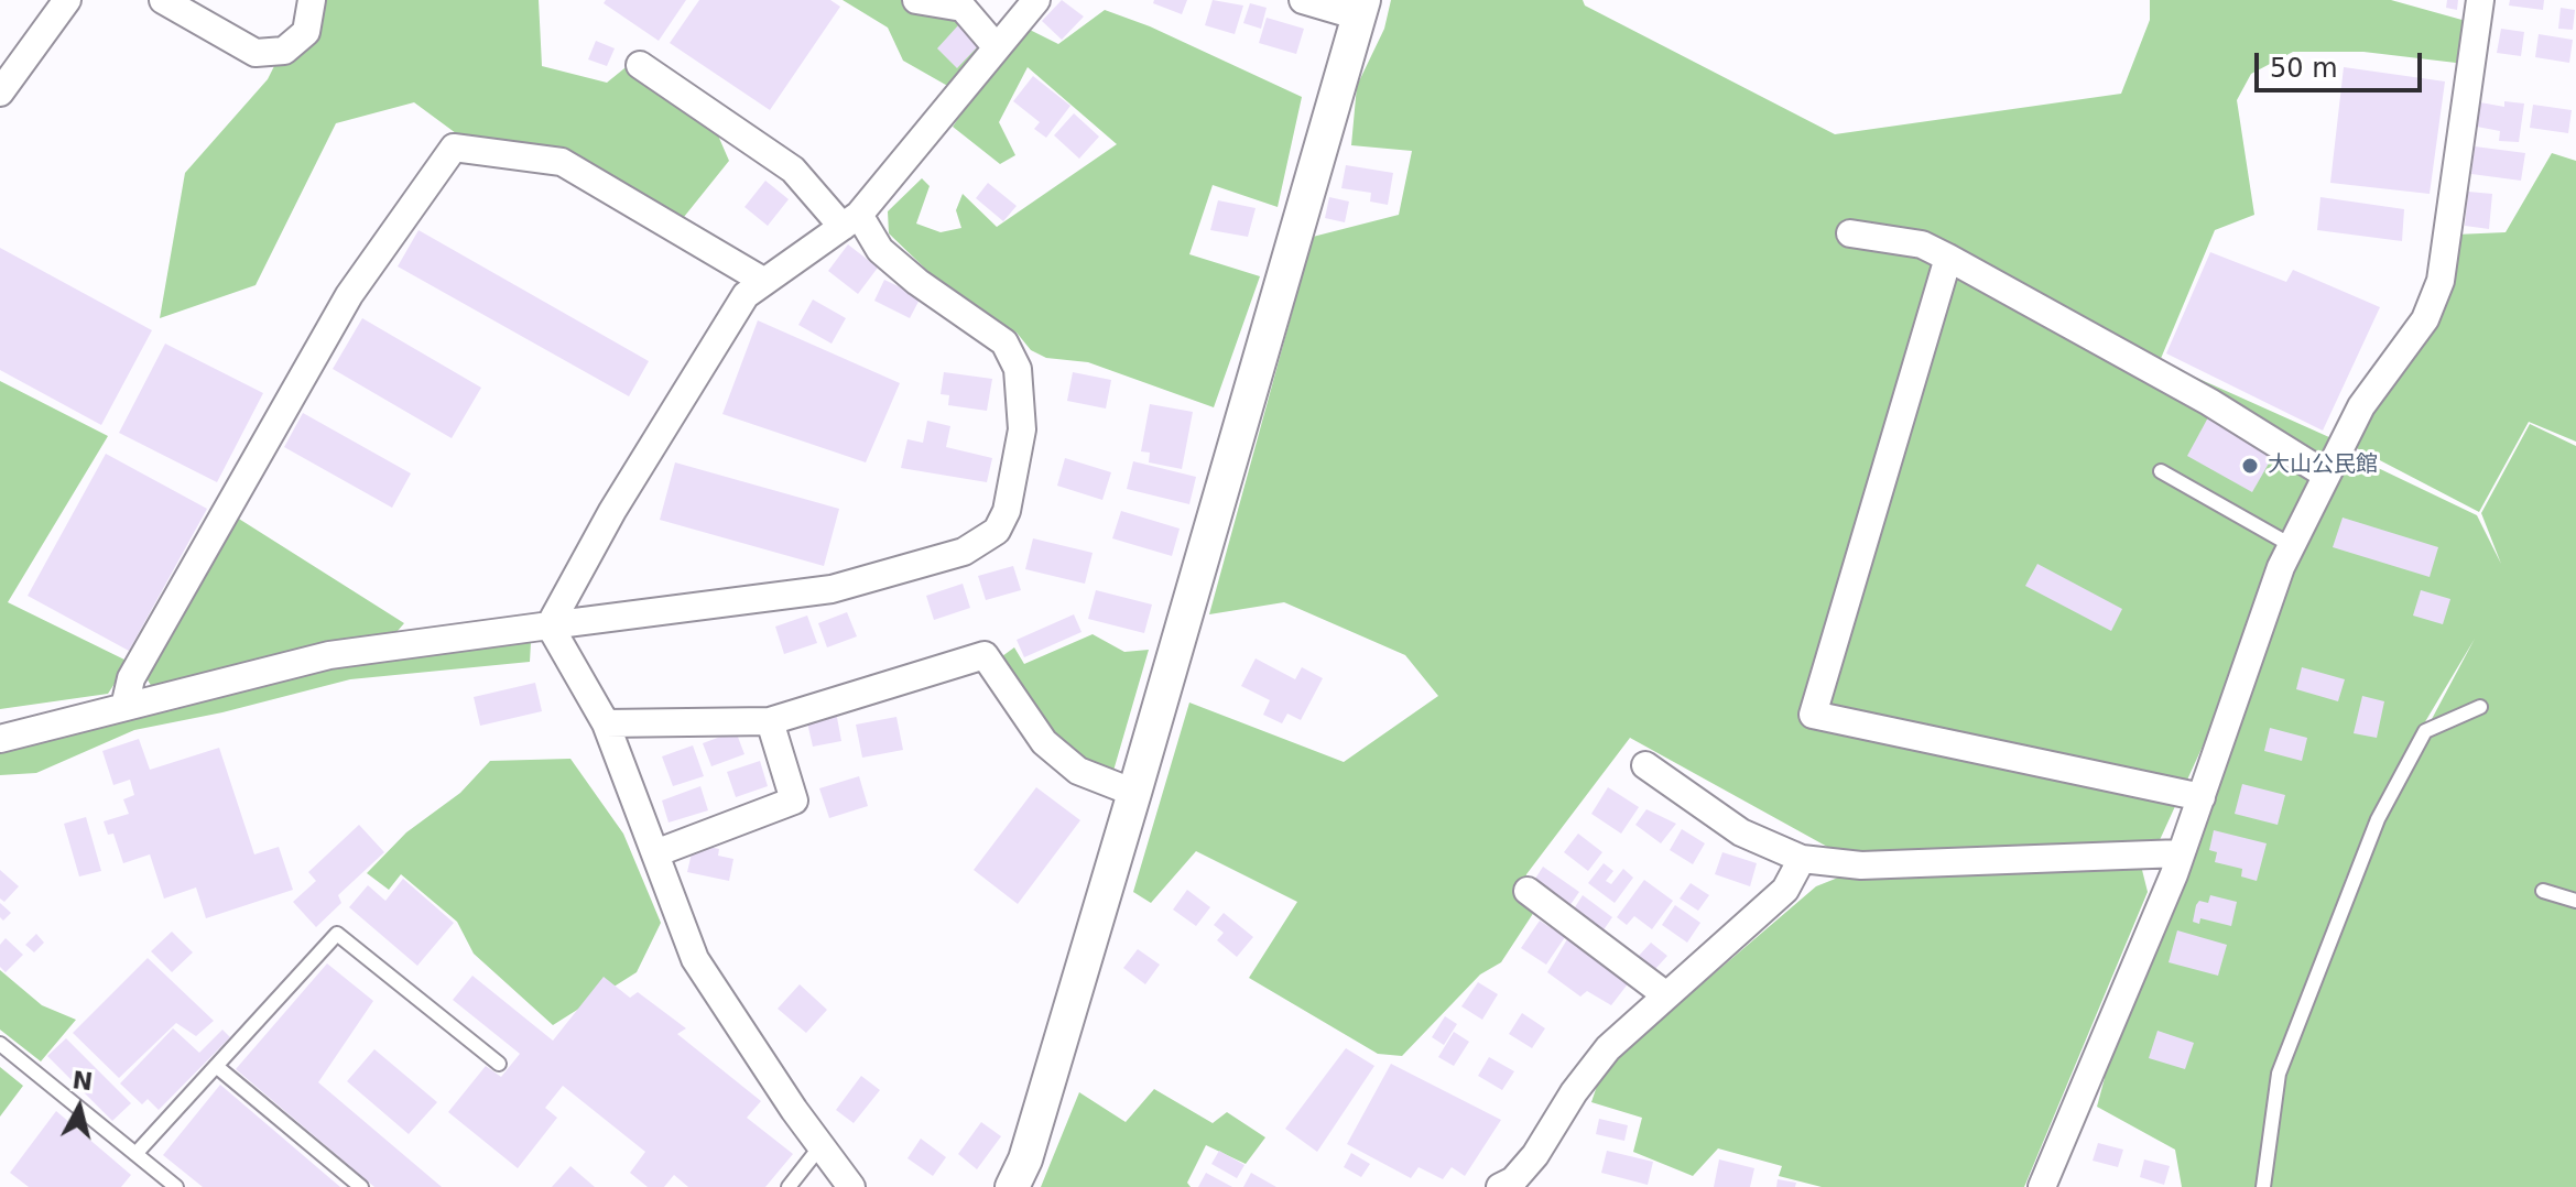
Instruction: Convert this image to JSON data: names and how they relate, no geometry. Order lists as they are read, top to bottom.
{
  "places": ["大山公民館"],
  "scale_bar": "50 m",
  "north": "top"
}
